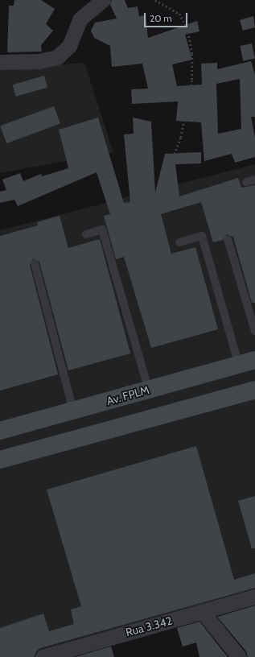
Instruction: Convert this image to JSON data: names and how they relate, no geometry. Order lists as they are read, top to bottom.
{
  "streets": {
    "main road": ["Av. FPLM"],
    "street": ["Rua 3.342"]
  },
  "scale_bar": "20 m"
}
